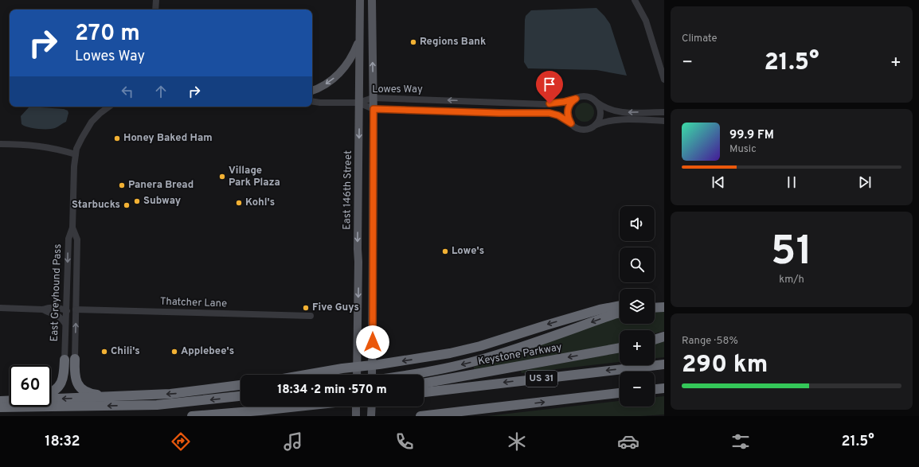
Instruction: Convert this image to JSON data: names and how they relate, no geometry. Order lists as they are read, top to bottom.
{
  "streets": {
    "highway": ["Keystone Parkway", "US 31"],
    "main road": ["East 146th Street"],
    "street": ["Lowes Way", "East Greyhound Pass", "Thatcher Lane"]
  },
  "crossings": [
    ["Lowes Way", "East 146th Street"],
    ["East Greyhound Pass", "Thatcher Lane"]
  ],
  "places": [
    "Regions Bank",
    "Honey Baked Ham",
    "Village Park Plaza",
    "Panera Bread",
    "Subway",
    "Kohl's",
    "Starbucks",
    "Lowe's",
    "Five Guys",
    "Chili's",
    "Applebee's"
  ],
  "page": {
    "tile": [
      "Climate",
      ["51", "km/h"],
      ["Range · 58%", "290 km"]
    ],
    "turn": ["270 m", "Lowes Way"],
    "heat": ["−", "21.5°", "+"],
    "song": ["99.9 FM", "Music"],
    "map_buttons": ["+", "−"],
    "limit": "60",
    "trip": "18:34 · 2 min · 570 m",
    "tabs": ["18:32", "21.5°"]
  }
}
